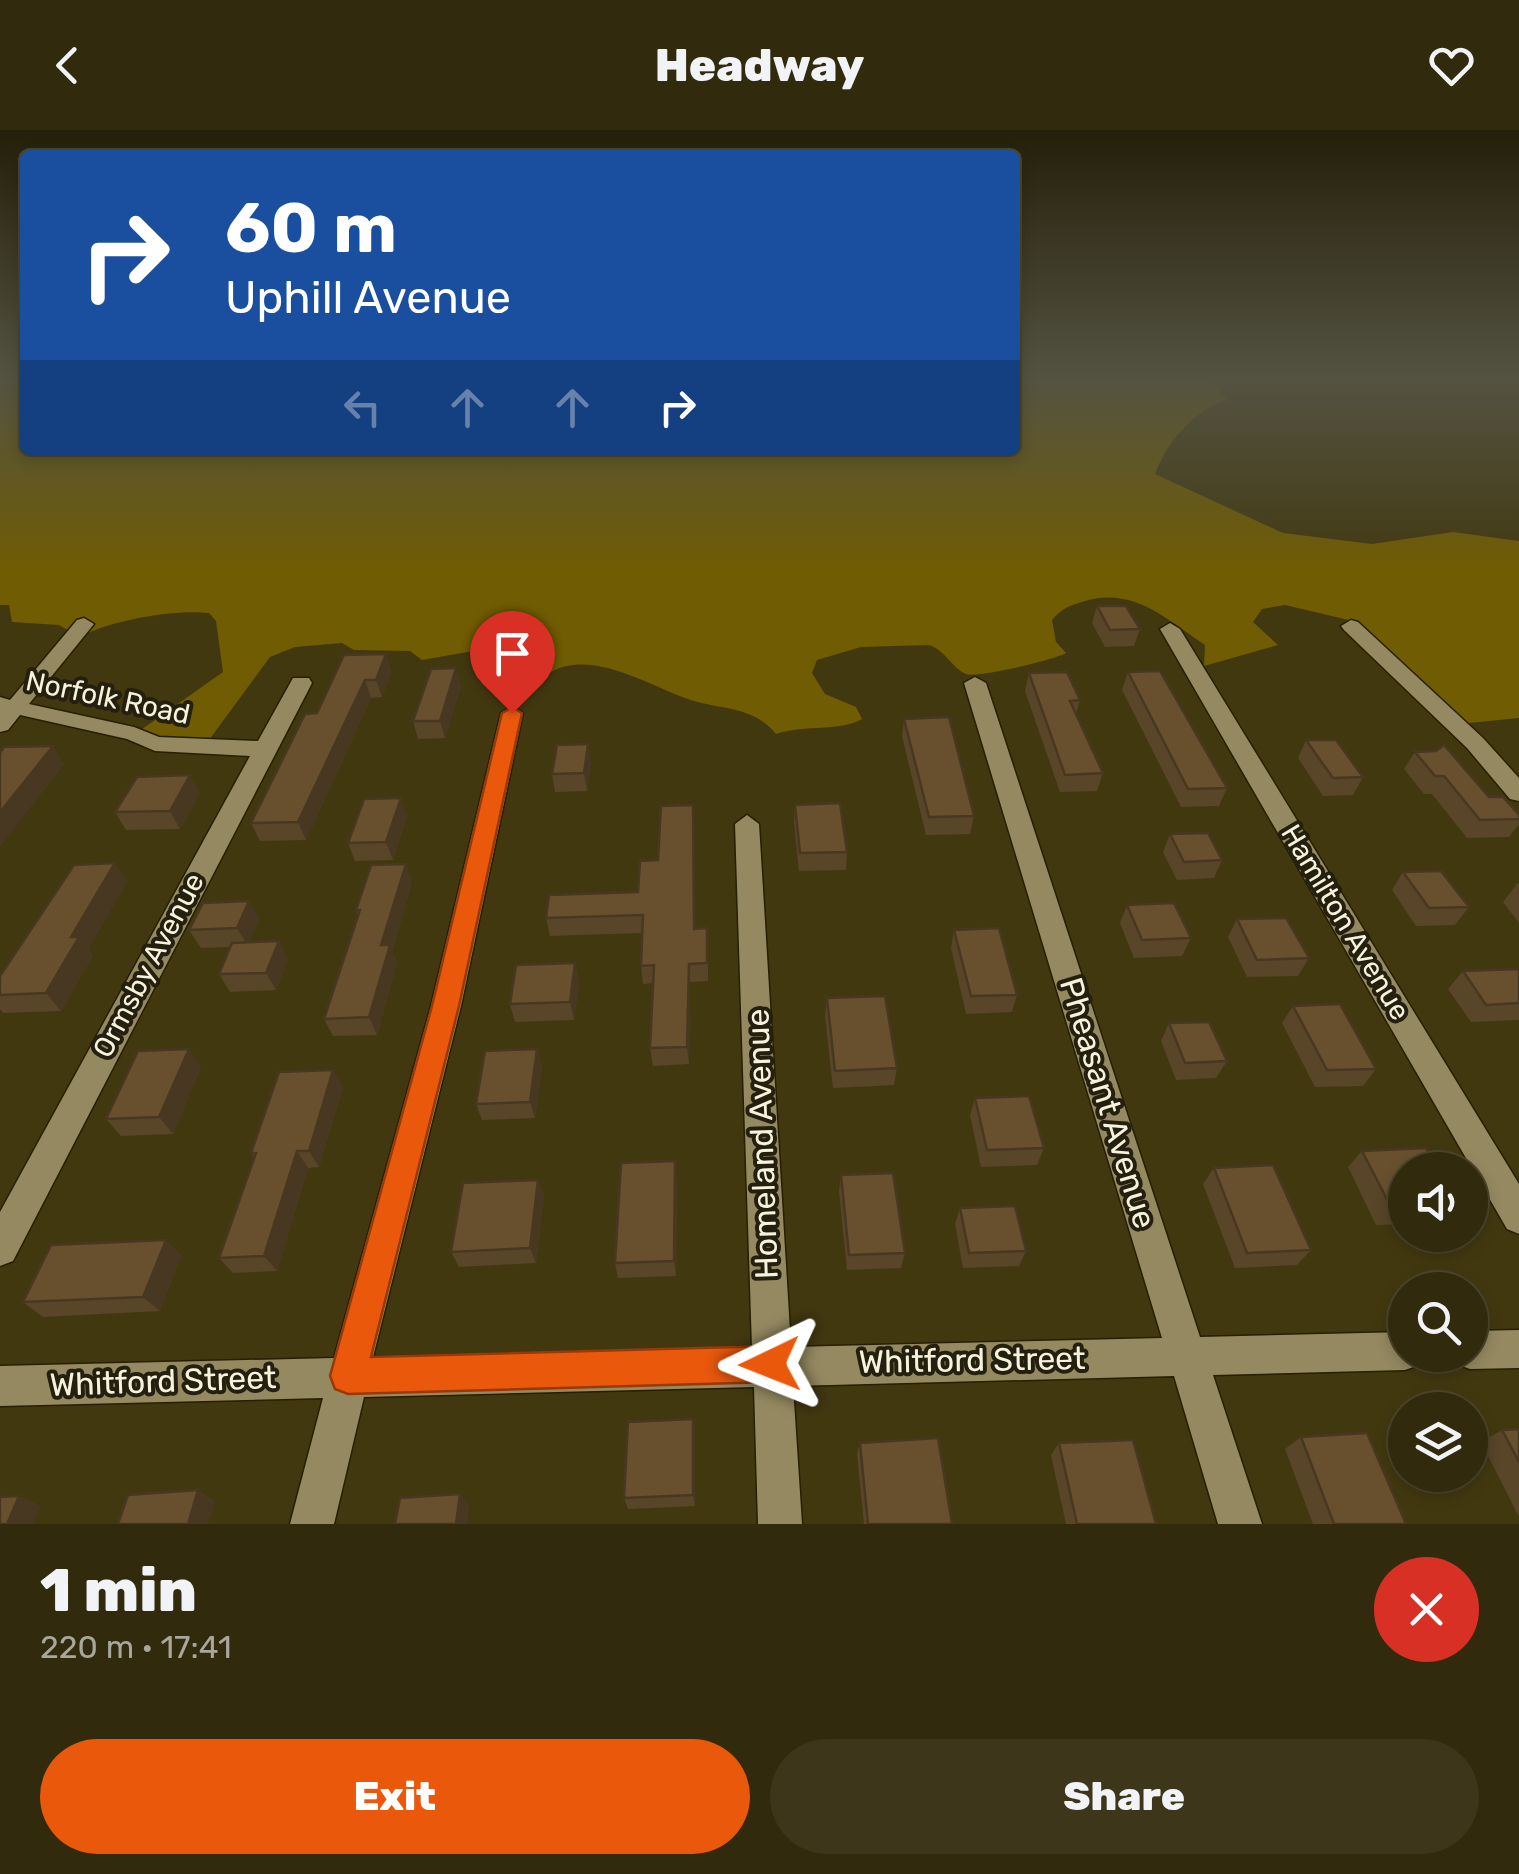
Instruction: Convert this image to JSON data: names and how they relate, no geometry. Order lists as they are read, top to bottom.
{
  "streets": {
    "street": [
      "Norfolk Road",
      "Hamilton Avenue",
      "Ormsby Avenue",
      "Pheasant Avenue",
      "Homeland Avenue",
      "Whitford Street"
    ]
  },
  "crossings": [
    ["Norfolk Road", "Ormsby Avenue"],
    ["Pheasant Avenue", "Whitford Street"],
    ["Homeland Avenue", "Whitford Street"]
  ],
  "page": {
    "header": "Headway",
    "turn": ["60 m", "Uphill Avenue"],
    "heading": ["1 min", "220 m · 17:41"],
    "buttons": ["Exit", "Share"]
  }
}
